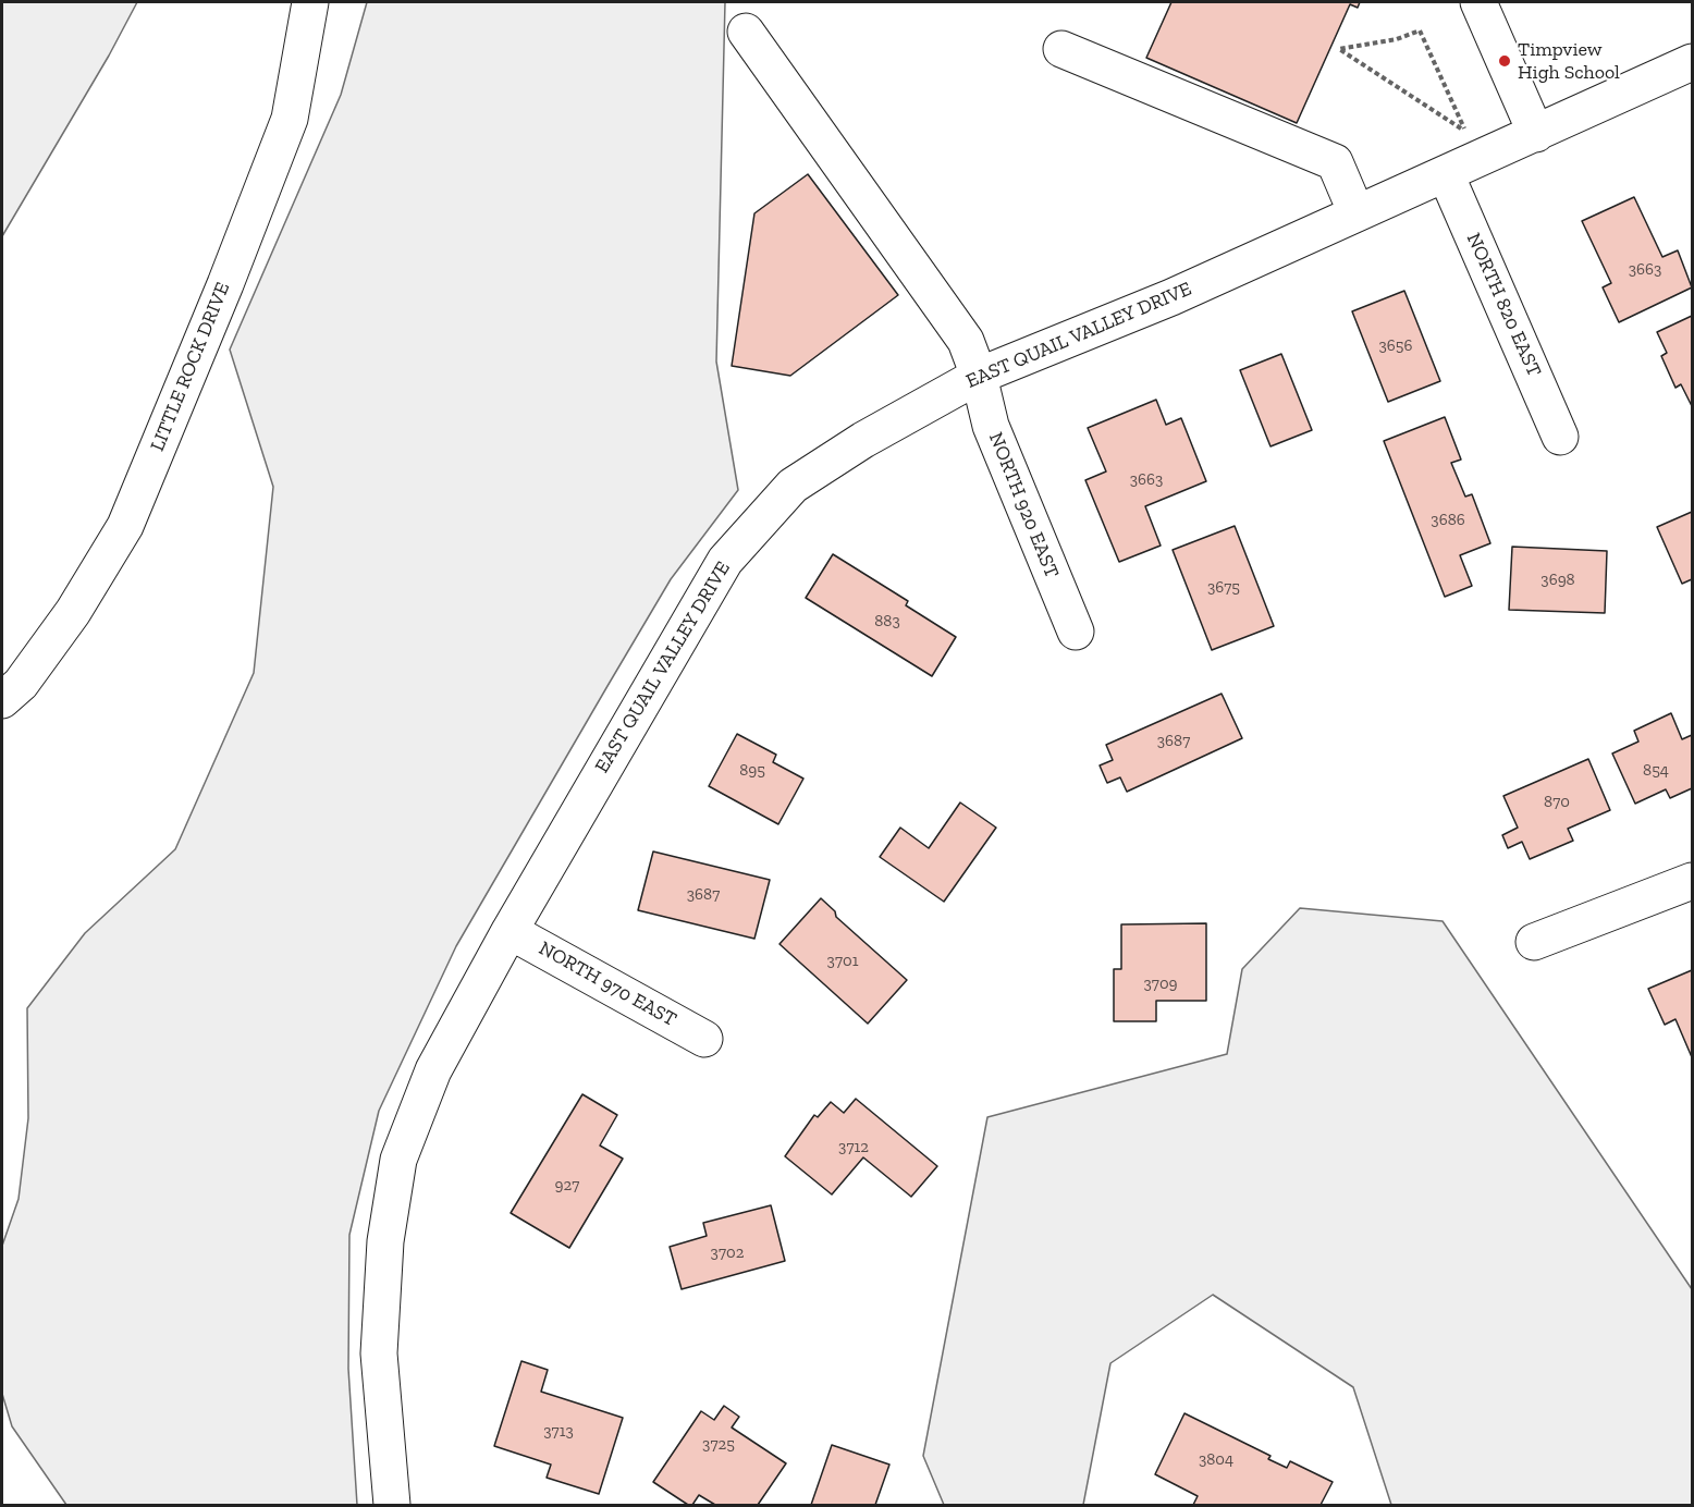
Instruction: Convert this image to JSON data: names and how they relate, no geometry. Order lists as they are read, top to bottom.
{
  "streets": {
    "street": [
      "NORTH 820 EAST",
      "EAST QUAIL VALLEY DRIVE",
      "LITTLE ROCK DRIVE",
      "NORTH 920 EAST",
      "NORTH 970 EAST"
    ]
  },
  "crossings": [
    ["NORTH 820 EAST", "EAST QUAIL VALLEY DRIVE"],
    ["EAST QUAIL VALLEY DRIVE", "NORTH 920 EAST"],
    ["EAST QUAIL VALLEY DRIVE", "NORTH 970 EAST"]
  ],
  "places": ["Timpview High School"],
  "house_numbers": [
    "3663",
    "3656",
    "3663",
    "3686",
    "3698",
    "3675",
    "883",
    "3687",
    "895",
    "854",
    "870",
    "3687",
    "3701",
    "3709",
    "3712",
    "927",
    "3702",
    "3713",
    "3725",
    "3804"
  ]
}
